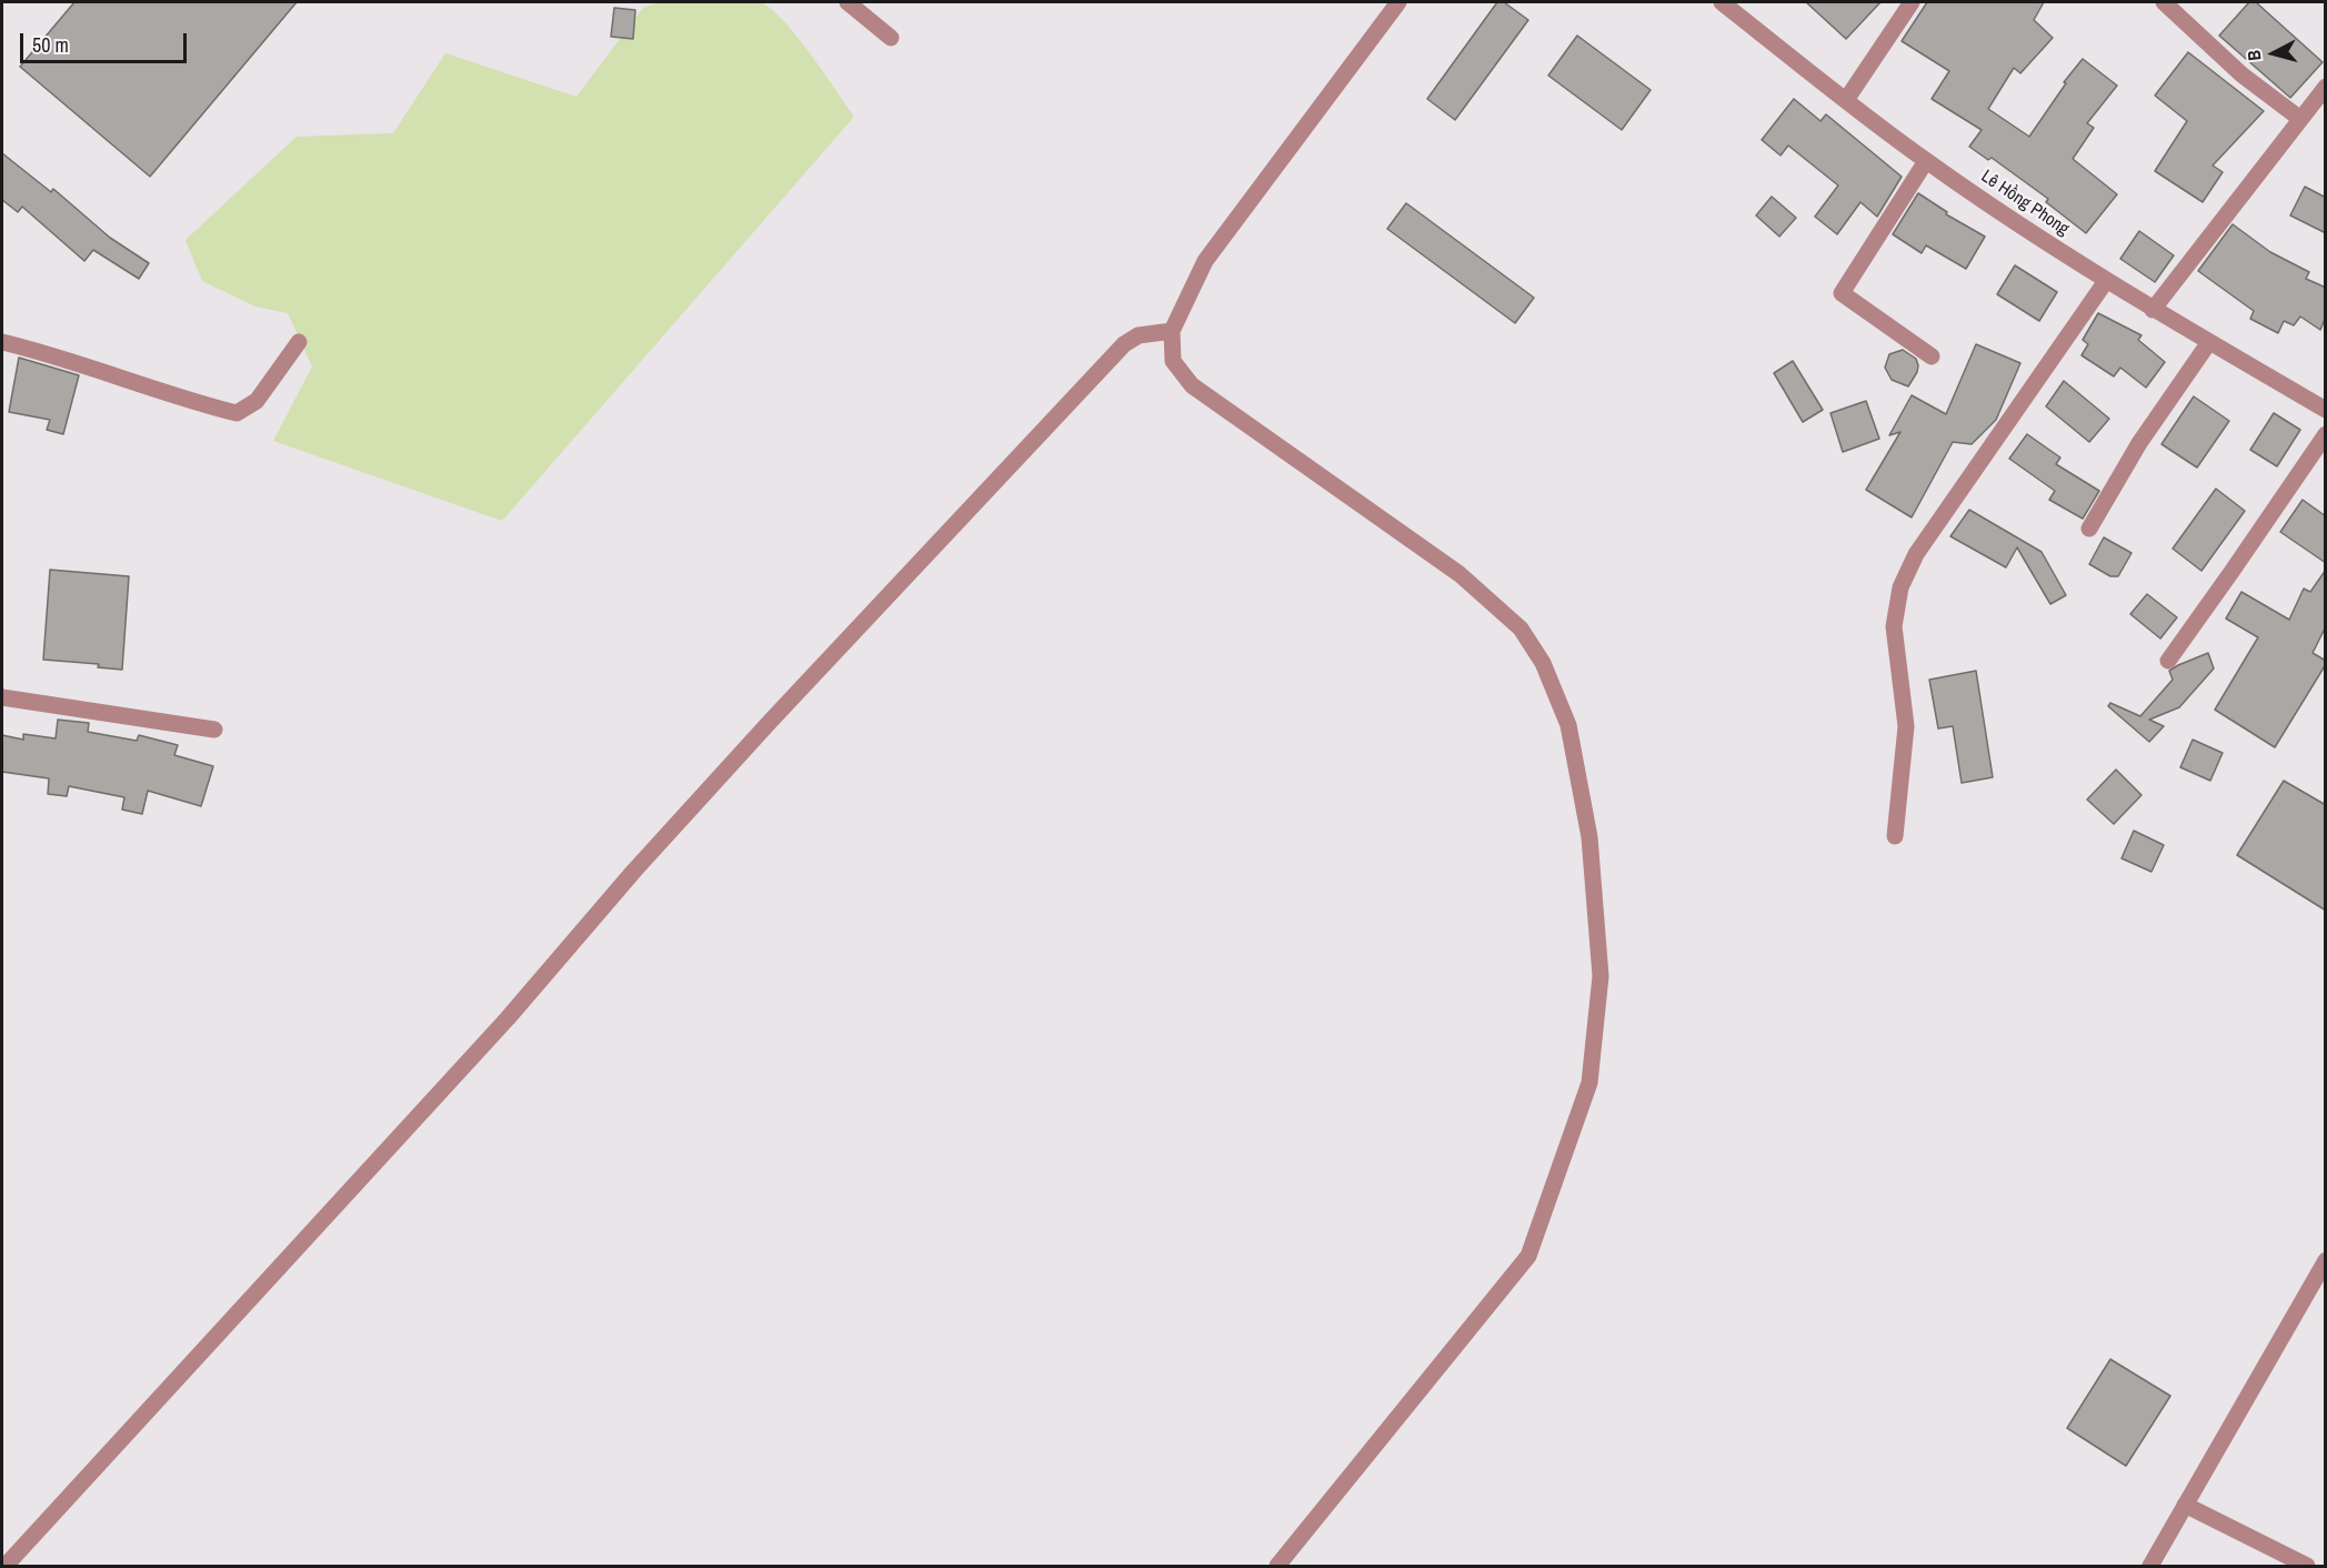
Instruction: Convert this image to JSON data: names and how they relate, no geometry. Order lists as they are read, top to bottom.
{
  "streets": {
    "street": ["Lê Hồng Phong"]
  },
  "scale_bar": "50 m",
  "north": "left"
}
